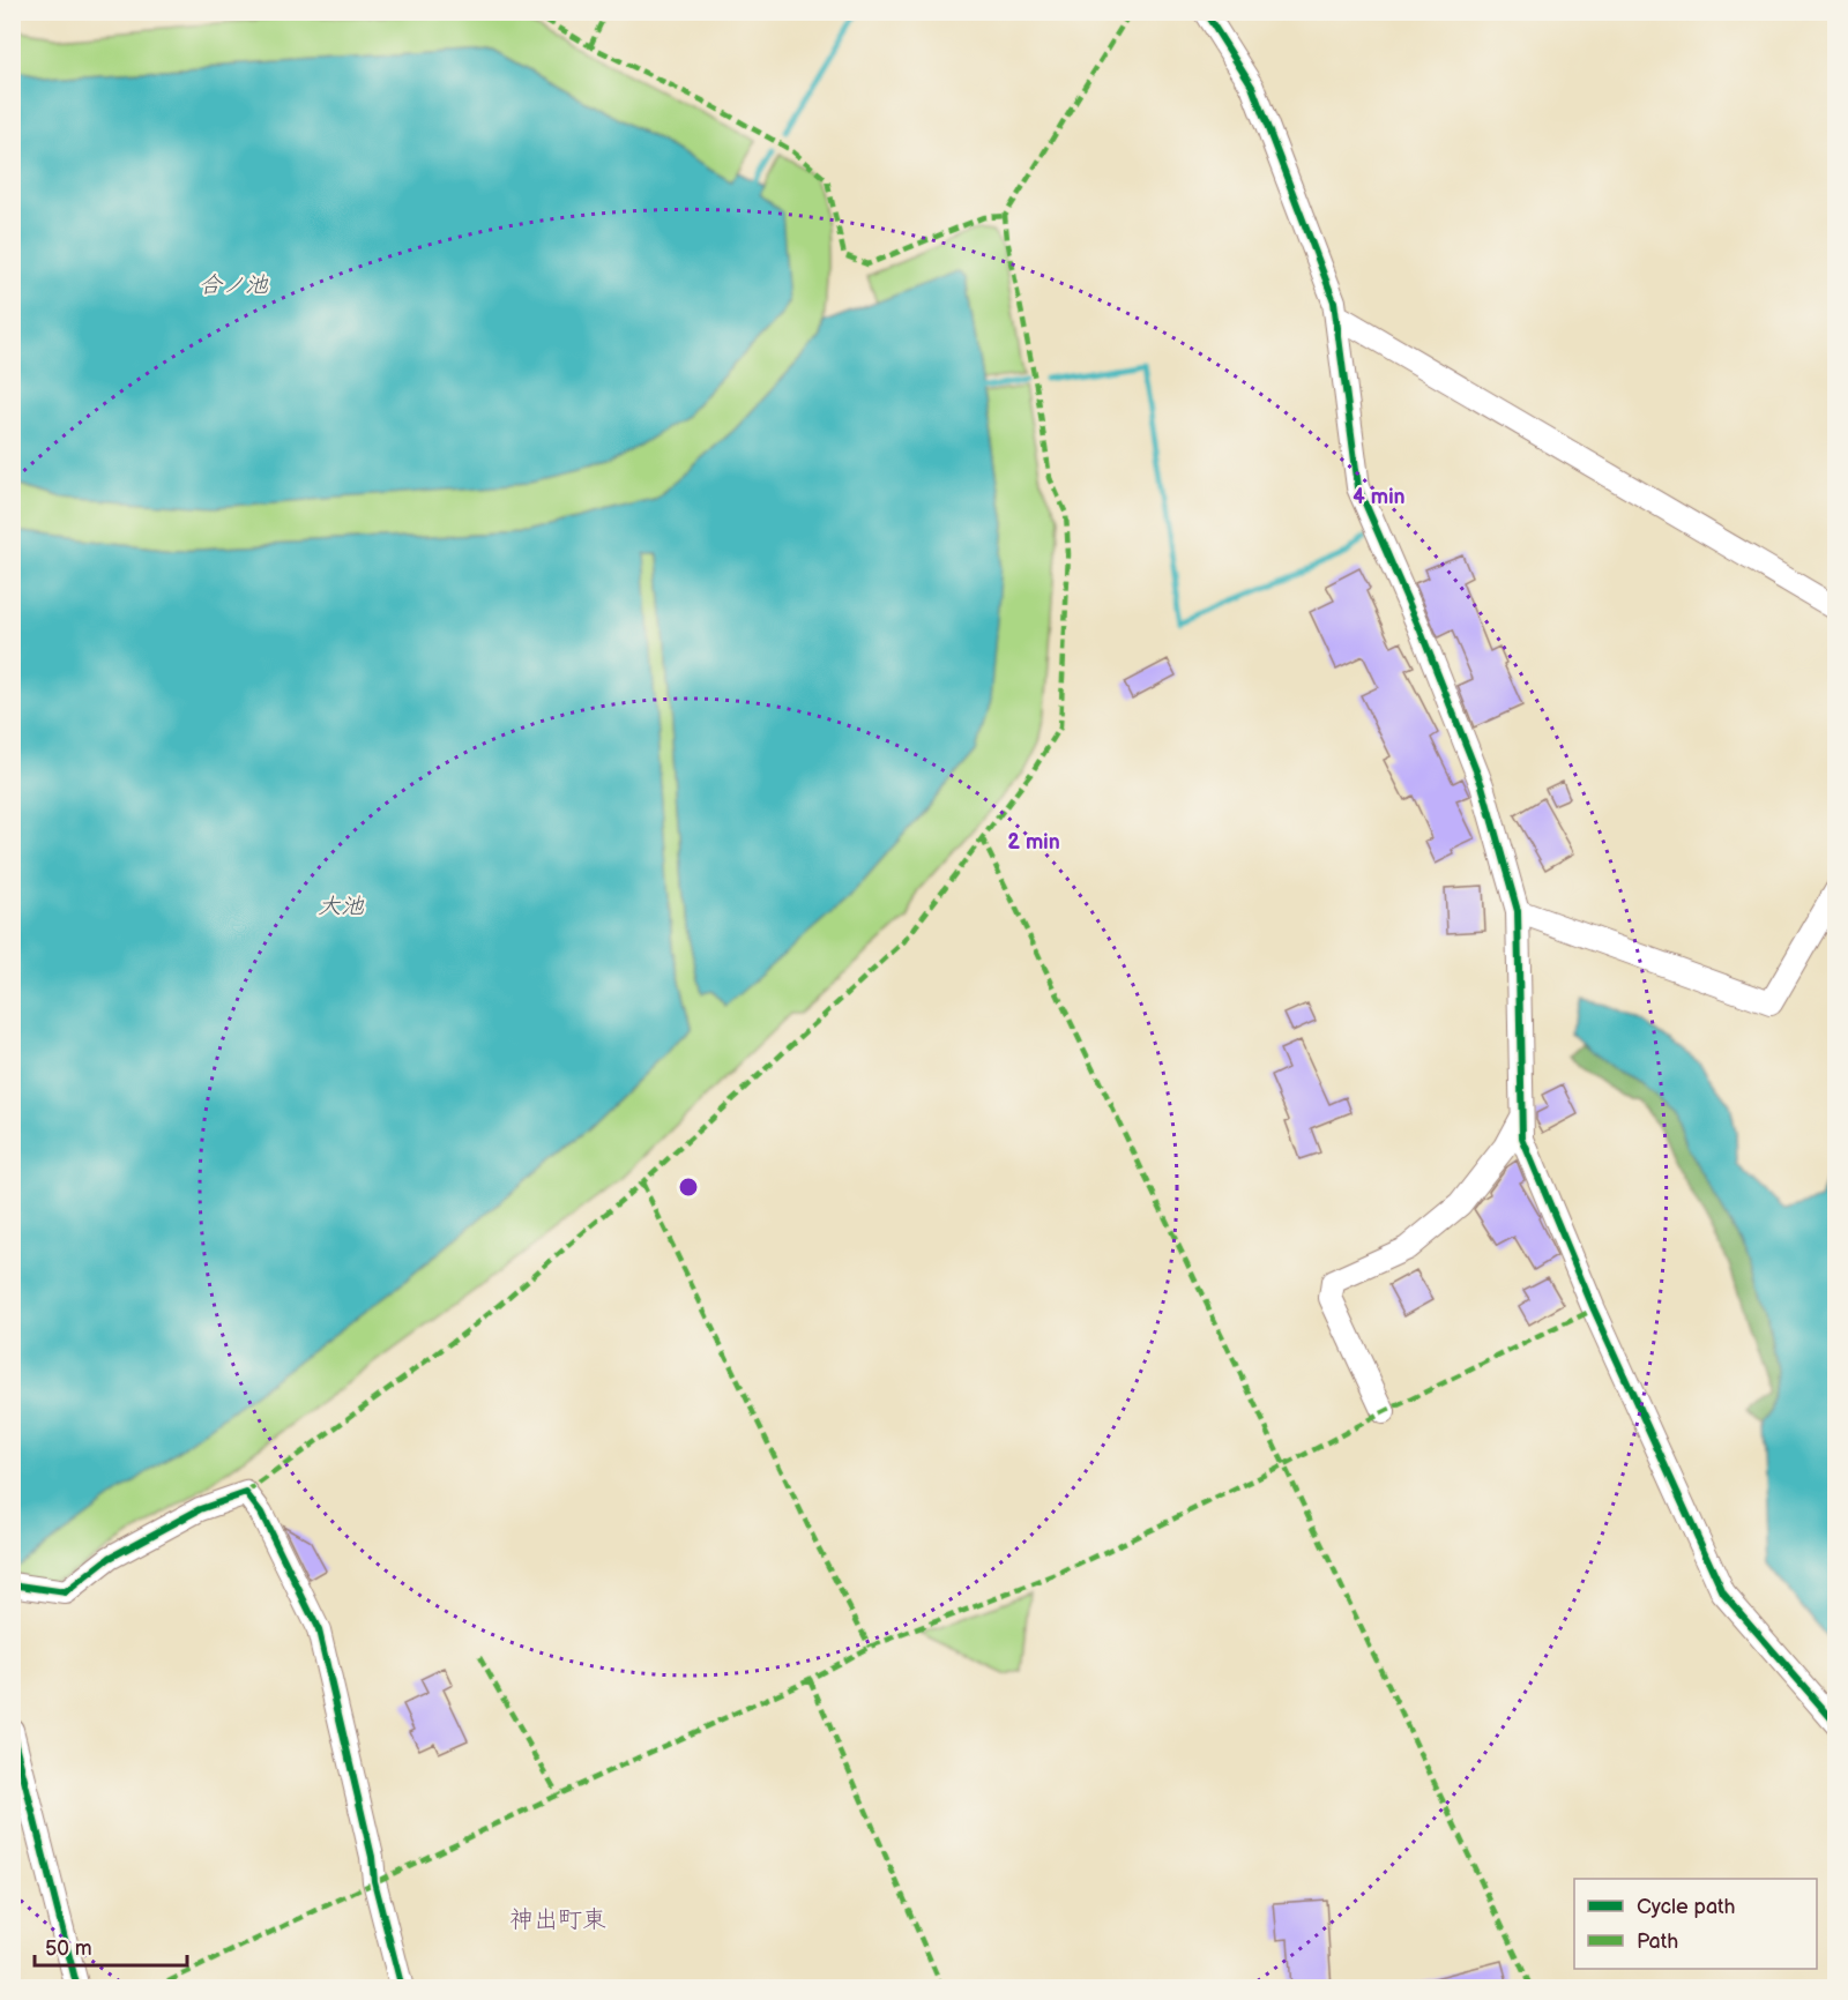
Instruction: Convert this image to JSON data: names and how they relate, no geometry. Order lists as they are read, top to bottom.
{
  "districts": ["神出町東"],
  "water": ["合ノ池", "大池"],
  "legend": ["Cycle path", "Path"],
  "scale_bar": "50 m",
  "rings": ["4 min", "2 min"]
}
